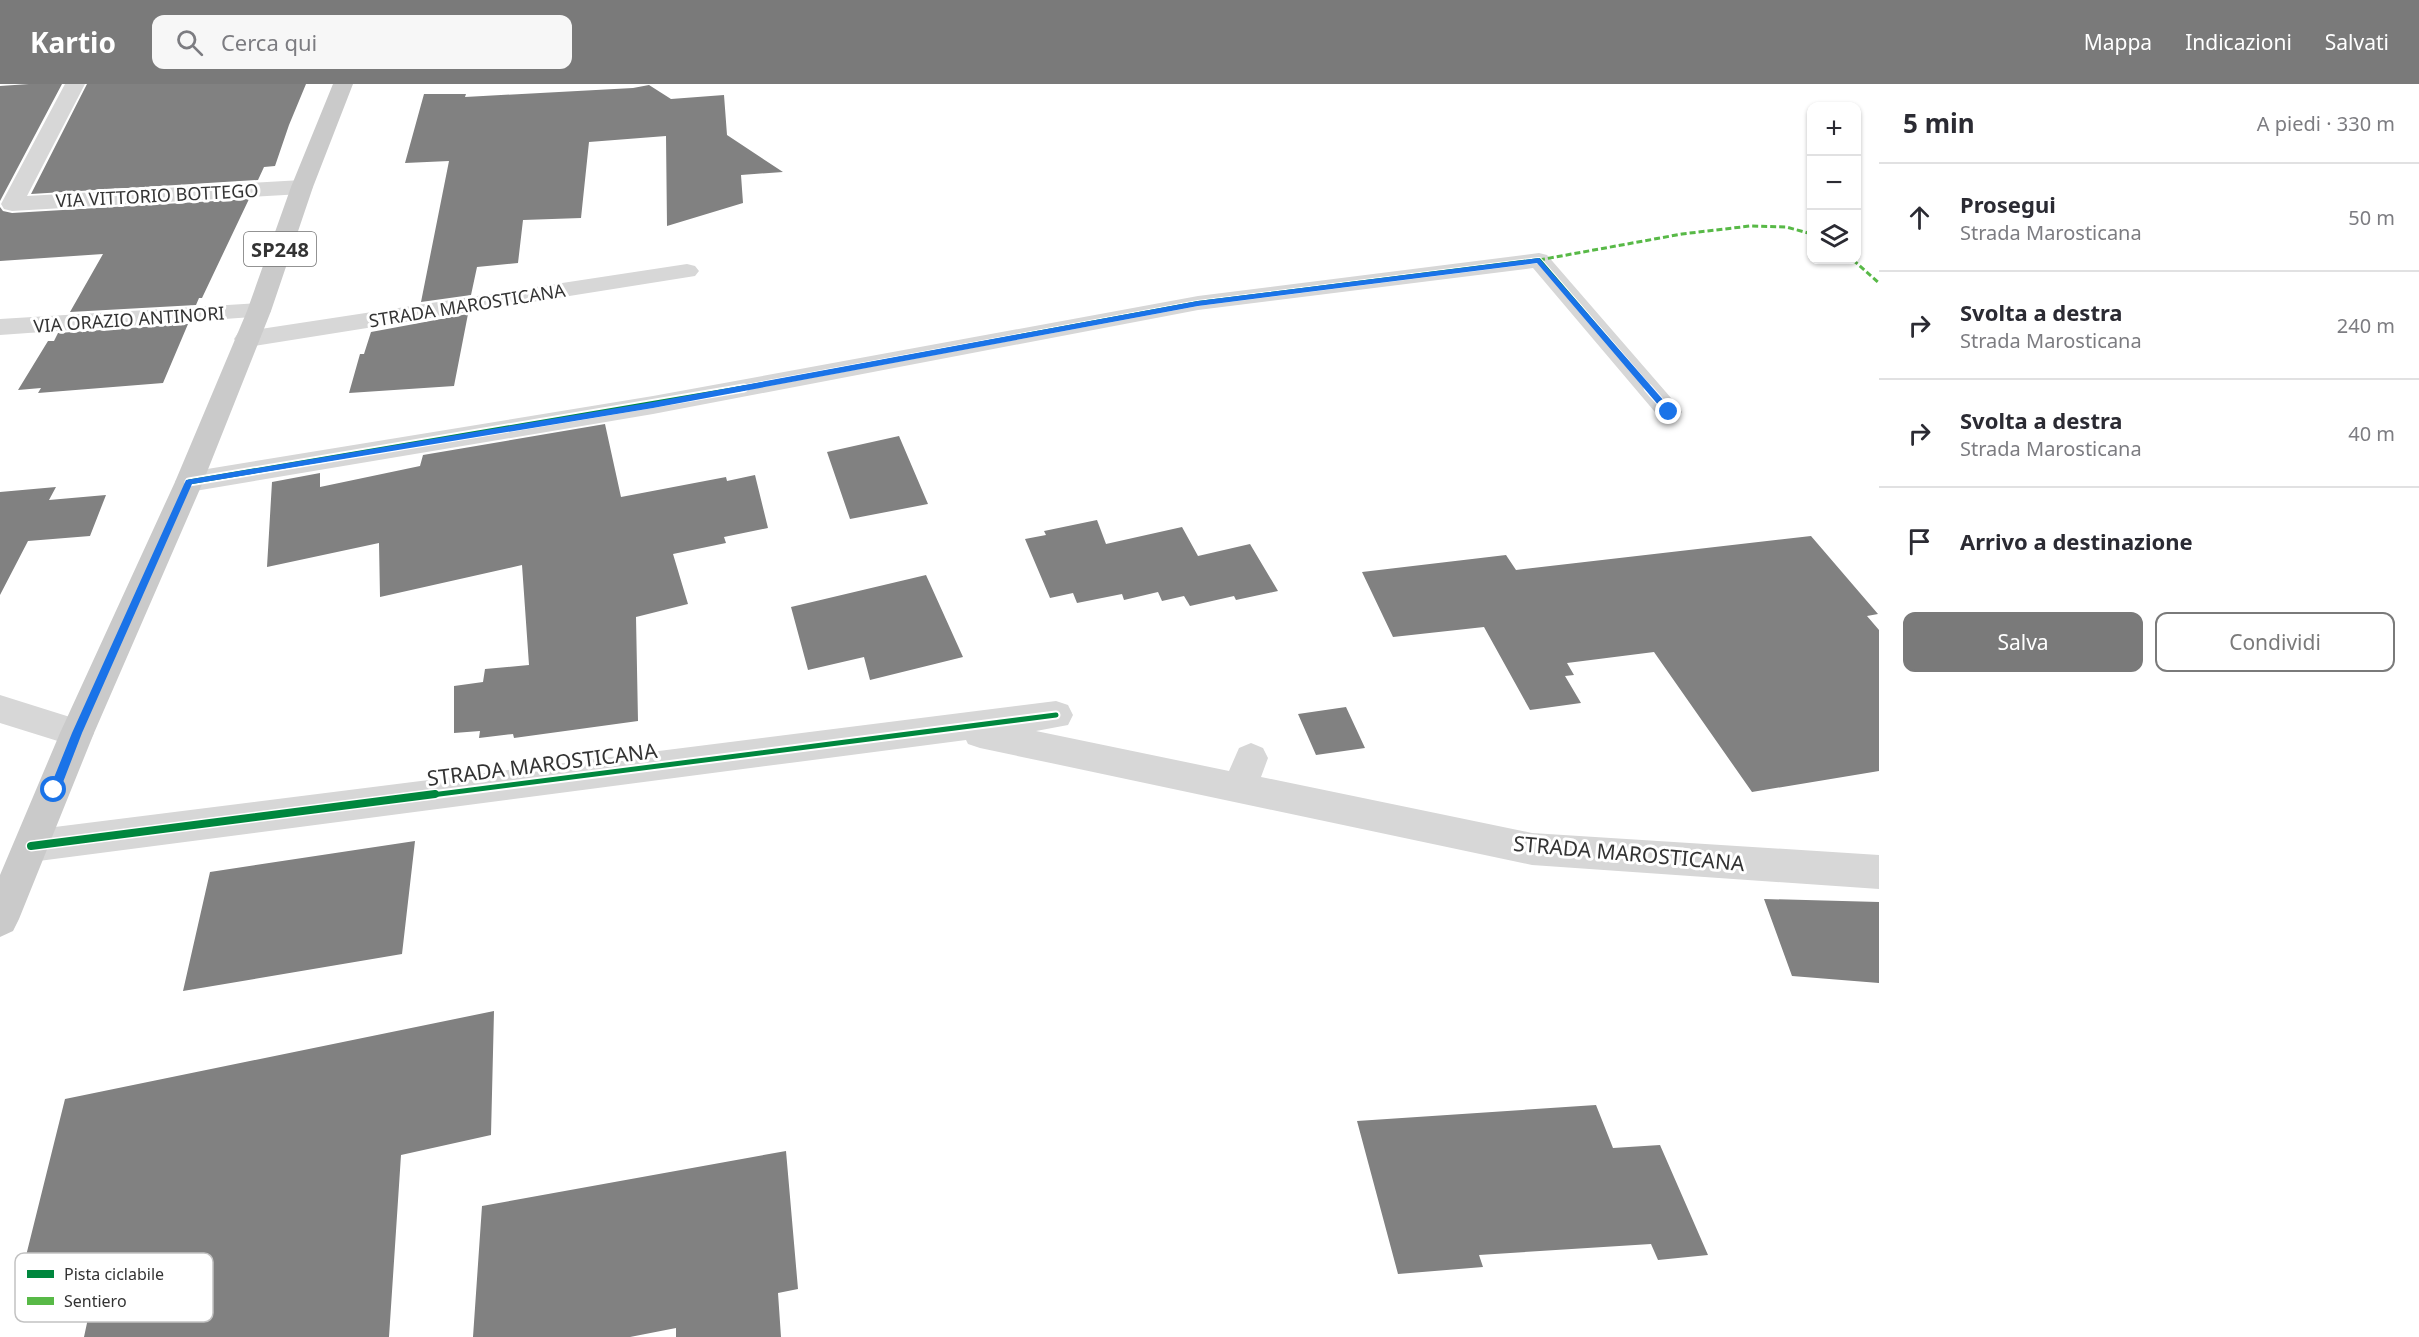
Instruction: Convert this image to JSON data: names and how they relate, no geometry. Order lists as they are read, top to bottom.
{
  "streets": {
    "main road": ["SP248"],
    "street": ["VIA VITTORIO BOTTEGO", "STRADA MAROSTICANA", "VIA ORAZIO ANTINORI"]
  },
  "crossings": [
    ["VIA VITTORIO BOTTEGO", "SP248"],
    ["SP248", "STRADA MAROSTICANA"],
    ["SP248", "VIA ORAZIO ANTINORI"]
  ],
  "legend": ["Pista ciclabile", "Sentiero"],
  "page": {
    "header": "Kartio",
    "search": "Cerca qui",
    "nav": ["Mappa", "Indicazioni", "Salvati"],
    "heading": ["5 min", "A piedi · 330 m"],
    "map_buttons": ["+", "−"],
    "list": [
      ["Prosegui", "Strada Marosticana", "50 m"],
      ["Svolta a destra", "Strada Marosticana", "240 m"],
      ["Svolta a destra", "Strada Marosticana", "40 m"],
      "Arrivo a destinazione"
    ],
    "buttons": ["Salva", "Condividi"]
  }
}
